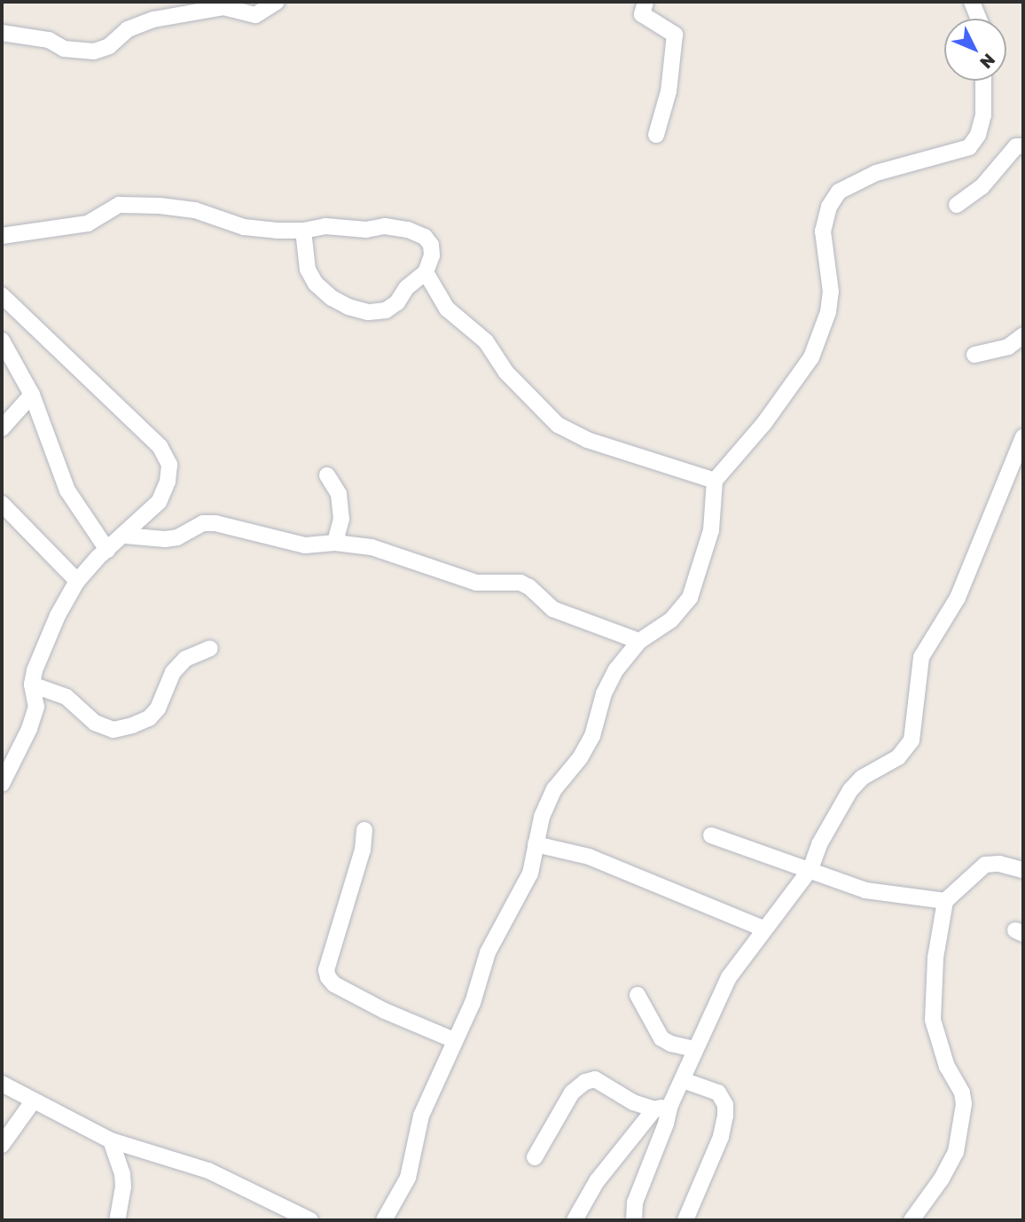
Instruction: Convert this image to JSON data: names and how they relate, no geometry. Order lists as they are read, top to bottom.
{
  "north": "bottom right"
}
